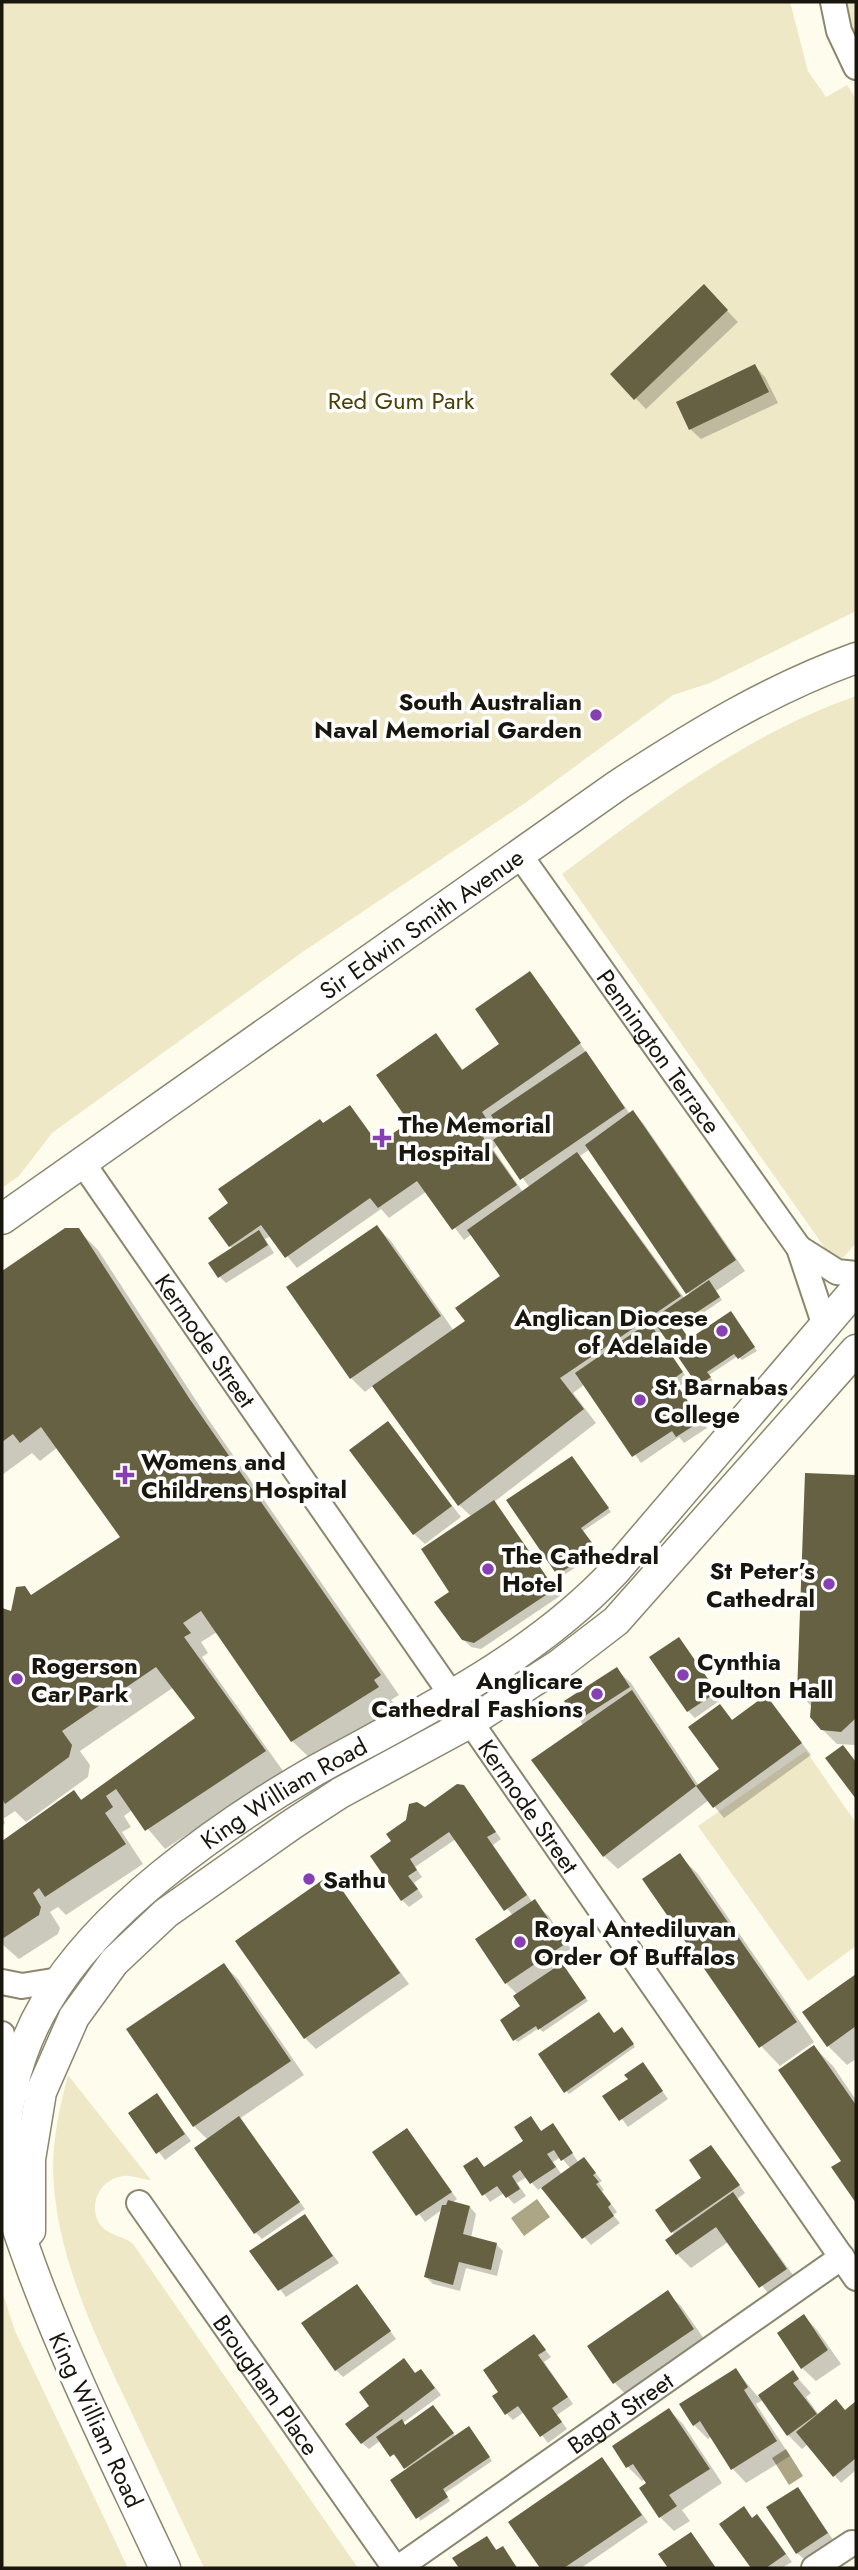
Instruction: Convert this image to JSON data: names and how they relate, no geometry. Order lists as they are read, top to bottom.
{
  "streets": {
    "main road": ["Sir Edwin Smith Avenue", "King William Road"],
    "street": [
      "Pennington Terrace",
      "Kermode Street",
      "Brougham Place",
      "Bagot Street"
    ]
  },
  "crossings": [
    ["Sir Edwin Smith Avenue", "Pennington Terrace"],
    ["Sir Edwin Smith Avenue", "Kermode Street"],
    ["Pennington Terrace", "King William Road"],
    ["Kermode Street", "King William Road"],
    ["Kermode Street", "Bagot Street"],
    ["Brougham Place", "Bagot Street"]
  ],
  "parks": ["Red Gum Park"],
  "places": {
    "other": [
      "South Australian Naval Memorial Garden",
      "Anglican Diocese of Adelaide",
      "St Barnabas College",
      "The Cathedral Hotel",
      "St Peter’s Cathedral",
      "Cynthia Poulton Hall",
      "Rogerson Car Park",
      "Anglicare Cathedral Fashions",
      "Sathu",
      "Royal Antediluvan Order Of Buffalos"
    ],
    "health": ["The Memorial Hospital", "Womens and Childrens Hospital"]
  }
}
